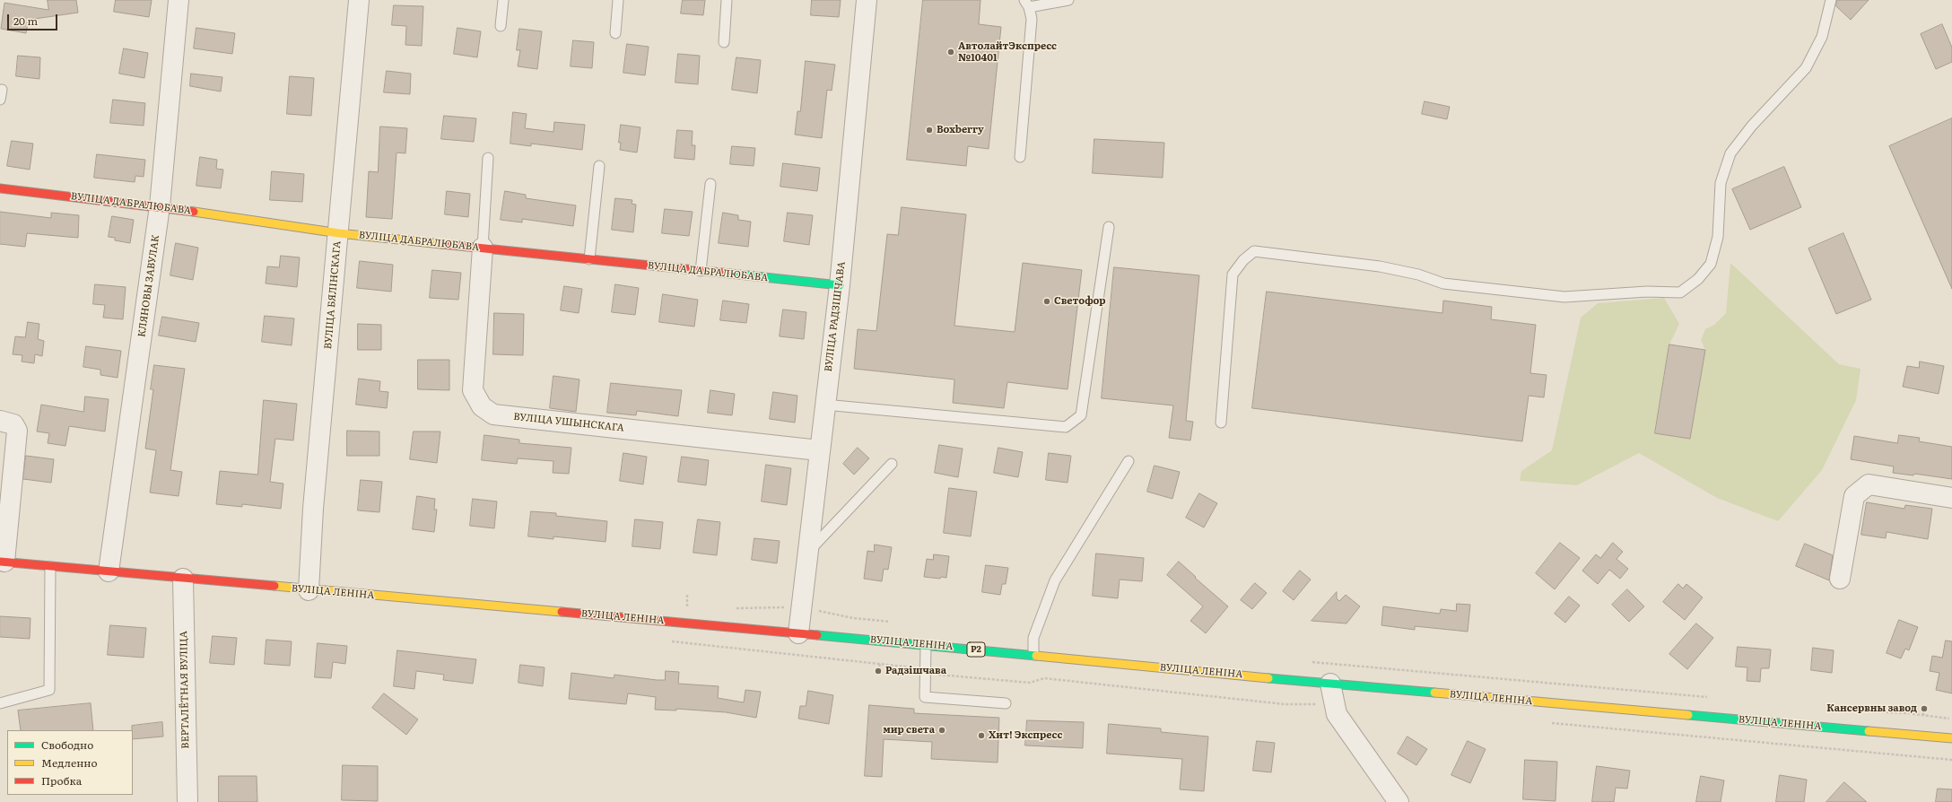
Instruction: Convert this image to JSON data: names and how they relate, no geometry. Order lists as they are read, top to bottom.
{
  "streets": {
    "main road": ["ВУЛІЦА ДАБРАЛЮБАВА", "ВУЛІЦА ЛЕНІНА", "Р2"],
    "street": [
      "КЛЯНОВЫ ЗАВУЛАК",
      "ВУЛІЦА БЯЛІНСКАГА",
      "ВУЛІЦА РАДЗІШЧАВА",
      "ВУЛІЦА УШЫНСКАГА",
      "ВЕРТАЛЁТНАЯ ВУЛІЦА"
    ]
  },
  "crossings": [
    ["ВУЛІЦА ДАБРАЛЮБАВА", "КЛЯНОВЫ ЗАВУЛАК"],
    ["ВУЛІЦА ДАБРАЛЮБАВА", "ВУЛІЦА БЯЛІНСКАГА"],
    ["ВУЛІЦА ДАБРАЛЮБАВА", "ВУЛІЦА РАДЗІШЧАВА"],
    ["ВУЛІЦА ДАБРАЛЮБАВА", "ВУЛІЦА УШЫНСКАГА"],
    ["КЛЯНОВЫ ЗАВУЛАК", "ВУЛІЦА ЛЕНІНА"],
    ["ВУЛІЦА БЯЛІНСКАГА", "ВУЛІЦА ЛЕНІНА"],
    ["ВУЛІЦА РАДЗІШЧАВА", "ВУЛІЦА УШЫНСКАГА"],
    ["ВУЛІЦА РАДЗІШЧАВА", "ВУЛІЦА ЛЕНІНА"],
    ["ВУЛІЦА ЛЕНІНА", "ВЕРТАЛЁТНАЯ ВУЛІЦА"]
  ],
  "places": [
    "АвтолайтЭкспресс №10401",
    "Boxberry",
    "Светофор",
    "Радзішчава",
    "Кансервны завод",
    "мир света",
    "Хит! Экспресс"
  ],
  "legend": ["Свободно", "Медленно", "Пробка"],
  "scale_bar": "20 m"
}
